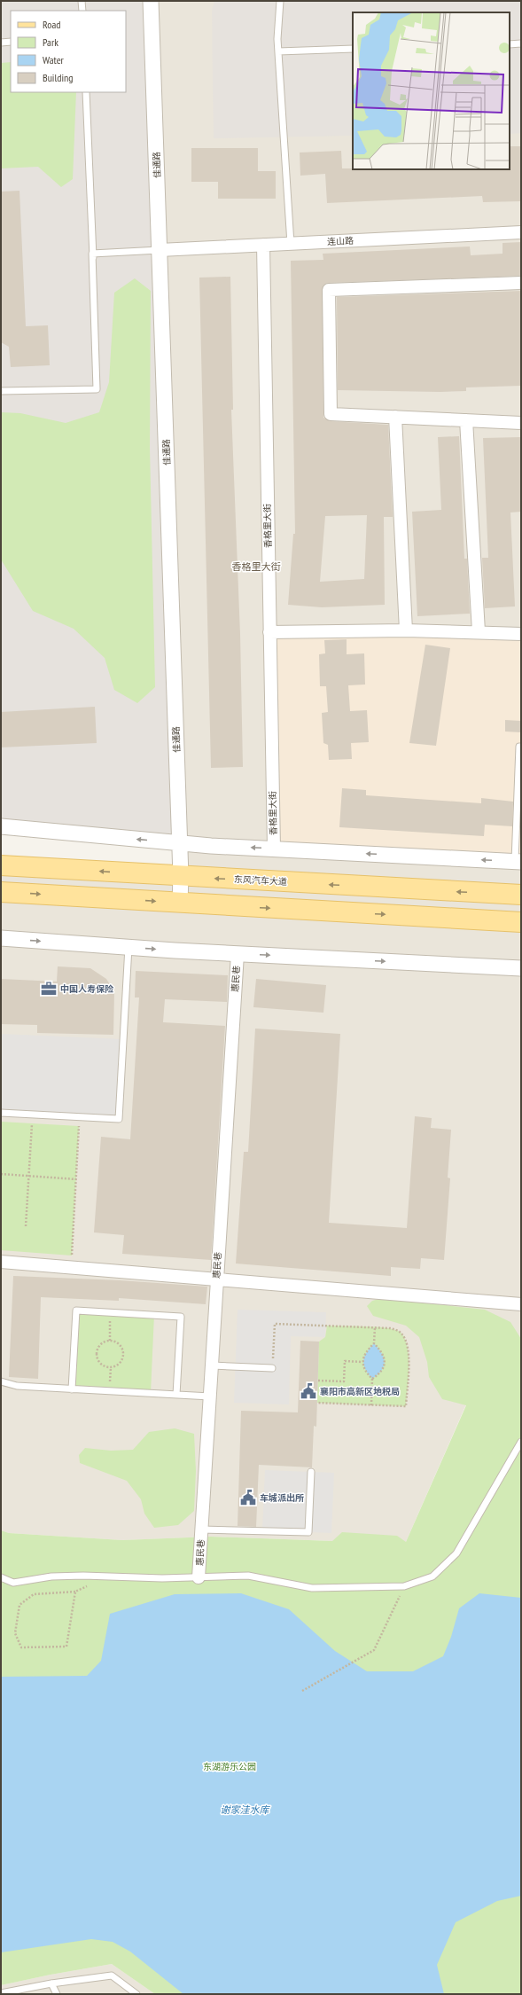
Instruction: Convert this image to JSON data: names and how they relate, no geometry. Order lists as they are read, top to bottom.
{
  "streets": {
    "main road": ["东风汽车大道"],
    "street": [
      "佳通路",
      "连山路",
      "香格里大街",
      "惠民巷"
    ]
  },
  "crossings": [
    ["佳通路", "连山路"],
    ["佳通路", "东风汽车大道"],
    ["连山路", "香格里大街"]
  ],
  "districts": ["香格里大街"],
  "water": ["谢家洼水库"],
  "parks": ["东湖游乐公园"],
  "places": {
    "office": ["中国人寿保险"],
    "public building": ["襄阳市高新区地税局", "车城派出所"]
  },
  "legend": [
    "Road",
    "Park",
    "Water",
    "Building"
  ]
}
